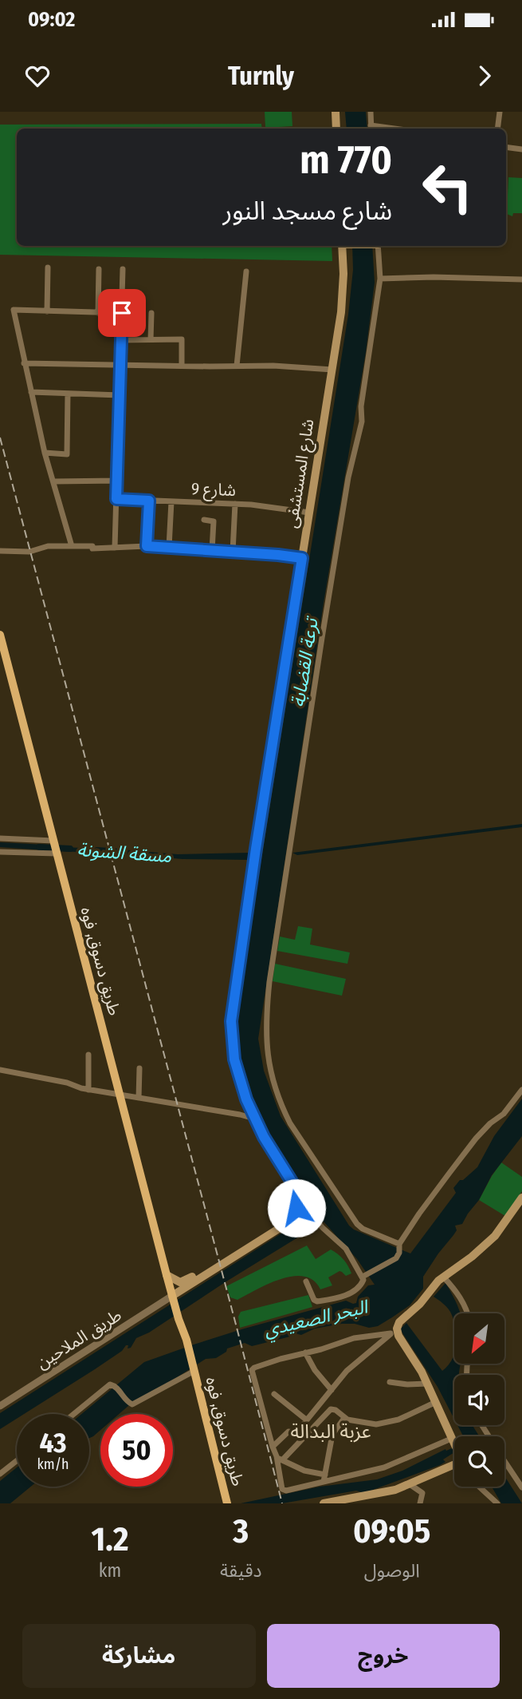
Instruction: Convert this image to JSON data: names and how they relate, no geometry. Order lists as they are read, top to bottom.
{
  "streets": {
    "main road": ["شارع المستشفى", "طريق دسوق, فوه"],
    "street": ["شارع 9", "طريق الملاحين"]
  },
  "crossings": [
    ["شارع المستشفى", "شارع 9"],
    ["طريق دسوق, فوه", "طريق الملاحين"]
  ],
  "districts": ["عزبة البدالة"],
  "water": ["ترعة القضابة", "مسقة الشونة", "البحر الصعيدي"],
  "north": "bottom left",
  "page": {
    "status": "09:02",
    "header": "Turnly",
    "turn": ["770 m", "شارع مسجد النور"],
    "speed": "43 km/h",
    "limit": "50",
    "eta": [
      "09:05",
      "الوصول",
      "3",
      "دقيقة",
      "1.2",
      "km"
    ],
    "buttons": ["خروج", "مشاركة"]
  }
}
